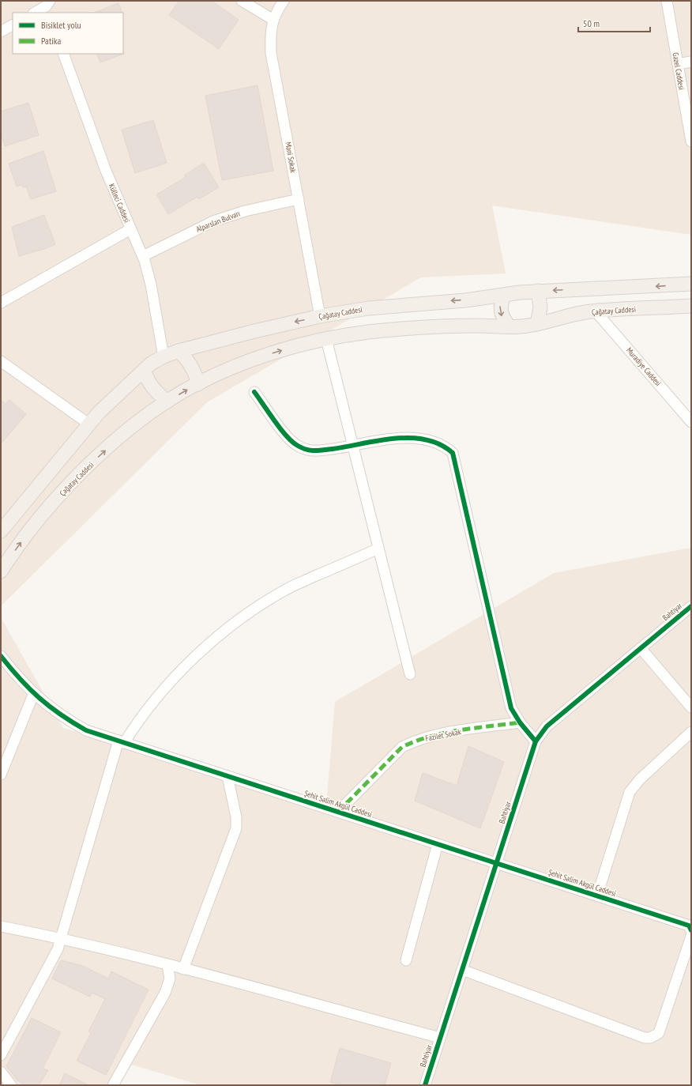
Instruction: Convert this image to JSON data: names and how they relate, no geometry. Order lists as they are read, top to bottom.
{
  "streets": {
    "main road": ["Çağatay Caddesi"],
    "street": [
      "Gazel Caddesi",
      "Mani Sokak",
      "Külleci Caddesi",
      "Alparslan Bulvarı",
      "Muradiye Caddesi",
      "Bahtiyar",
      "Fazilet Sokak",
      "Şehit Salim Akgül Caddesi"
    ]
  },
  "crossings": [
    ["Mani Sokak", "Alparslan Bulvarı"],
    ["Mani Sokak", "Çağatay Caddesi"],
    ["Külleci Caddesi", "Alparslan Bulvarı"],
    ["Külleci Caddesi", "Çağatay Caddesi"],
    ["Çağatay Caddesi", "Muradiye Caddesi"],
    ["Bahtiyar", "Şehit Salim Akgül Caddesi"],
    ["Fazilet Sokak", "Şehit Salim Akgül Caddesi"]
  ],
  "legend": ["Bisiklet yolu", "Patika"],
  "scale_bar": "50 m"
}
